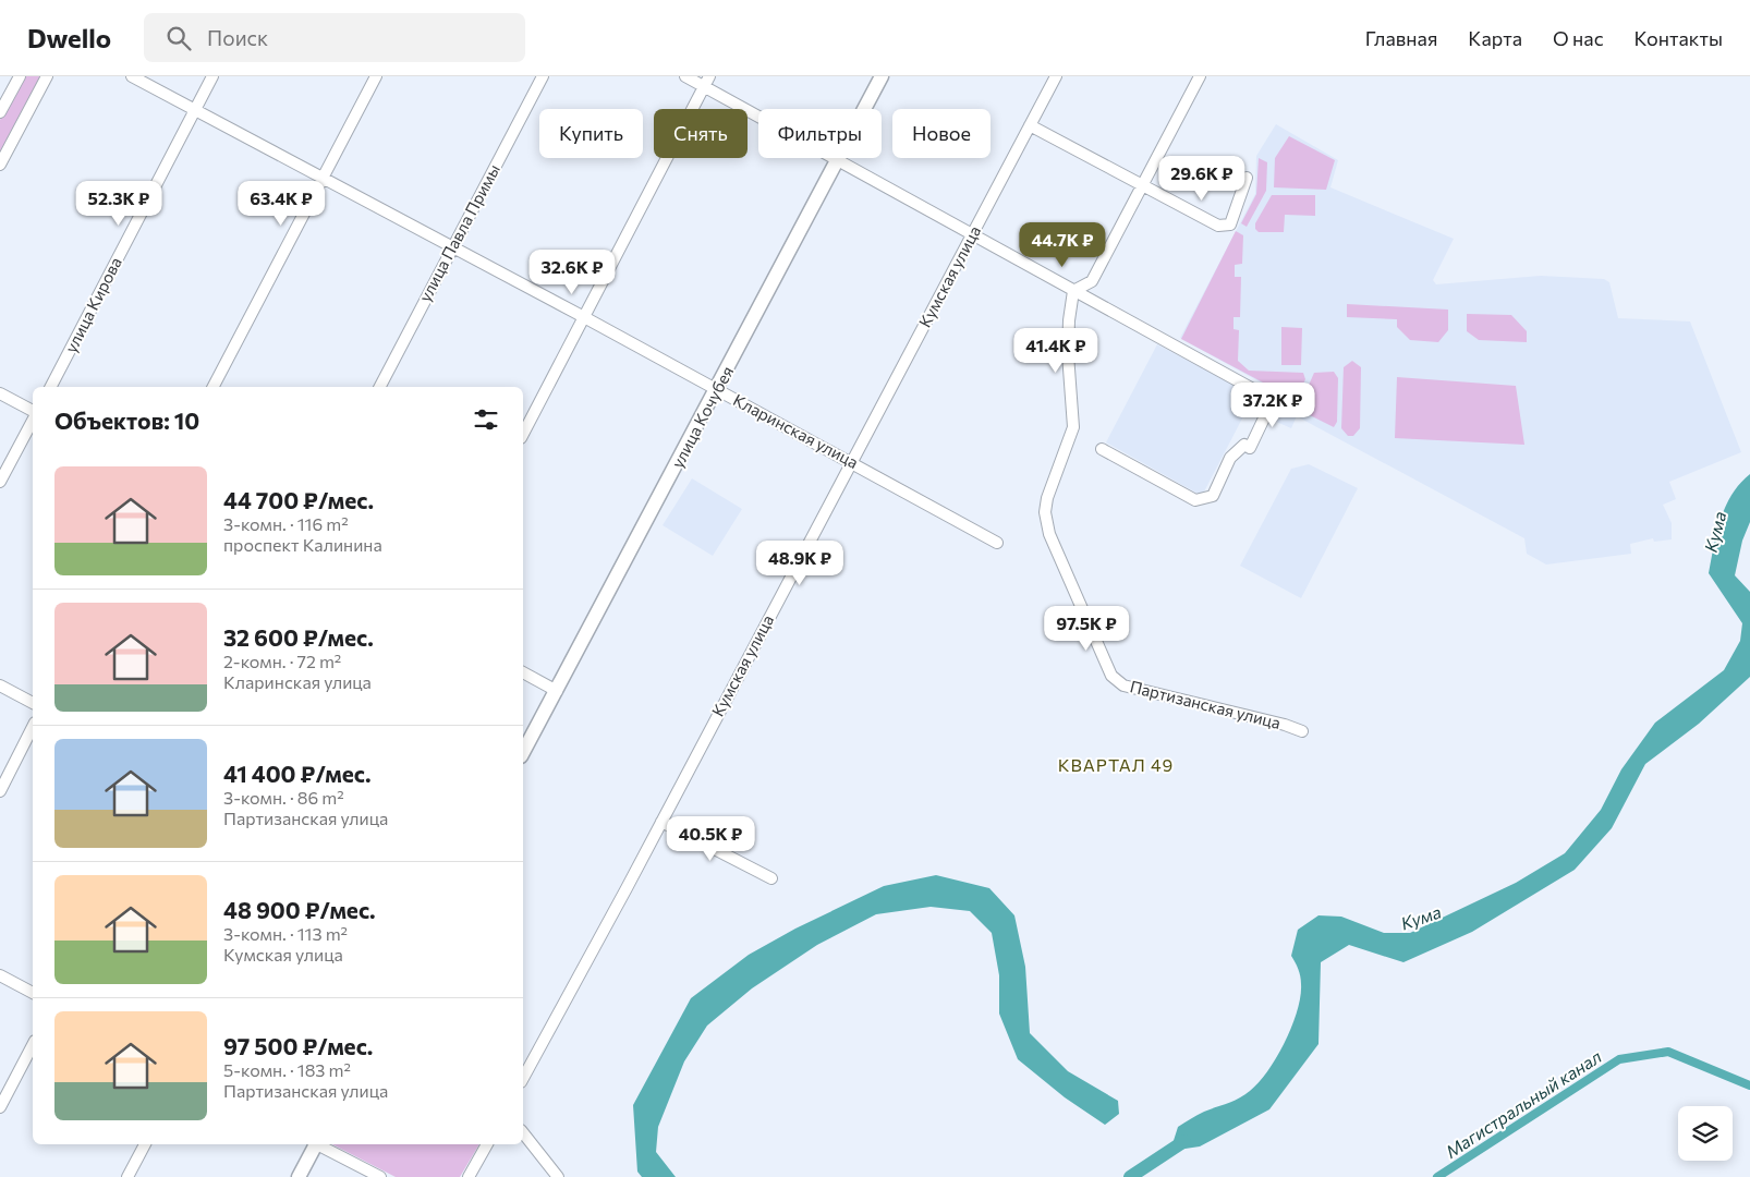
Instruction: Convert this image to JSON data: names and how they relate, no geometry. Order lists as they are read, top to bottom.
{
  "streets": {
    "main road": ["улица Кочубея"],
    "street": [
      "улица Павла Примы",
      "Кумская улица",
      "улица Кирова",
      "Кларинская улица",
      "Партизанская улица"
    ]
  },
  "crossings": [
    ["улица Павла Примы", "Кларинская улица"],
    ["Кумская улица", "Кларинская улица"],
    ["улица Кирова", "Кларинская улица"],
    ["улица Кочубея", "Кларинская улица"]
  ],
  "districts": ["КВАРТАЛ 49"],
  "water": ["Кума", "Магистральный канал"],
  "page": {
    "header": "Dwello",
    "search": "Поиск",
    "nav": [
      "Главная",
      "Карта",
      "О нас",
      "Контакты"
    ],
    "chip": [
      "Купить",
      "Снять",
      "Фильтры",
      "Новое"
    ],
    "price": [
      "29.6K ₽",
      "52.3K ₽",
      "63.4K ₽",
      "44.7K ₽",
      "32.6K ₽",
      "41.4K ₽",
      "37.2K ₽",
      "48.9K ₽",
      "97.5K ₽",
      "40.5K ₽"
    ],
    "heading": "Объектов: 10",
    "list": [
      {
        "name": "44 700 ₽/мес.",
        "note": "3-комн. · 116 m² · проспект Калинина"
      },
      {
        "name": "32 600 ₽/мес.",
        "note": "2-комн. · 72 m² · Кларинская улица"
      },
      {
        "name": "41 400 ₽/мес.",
        "note": "3-комн. · 86 m² · Партизанская улица"
      },
      {
        "name": "48 900 ₽/мес.",
        "note": "3-комн. · 113 m² · Кумская улица"
      },
      {
        "name": "97 500 ₽/мес.",
        "note": "5-комн. · 183 m² · Партизанская улица"
      }
    ]
  }
}
